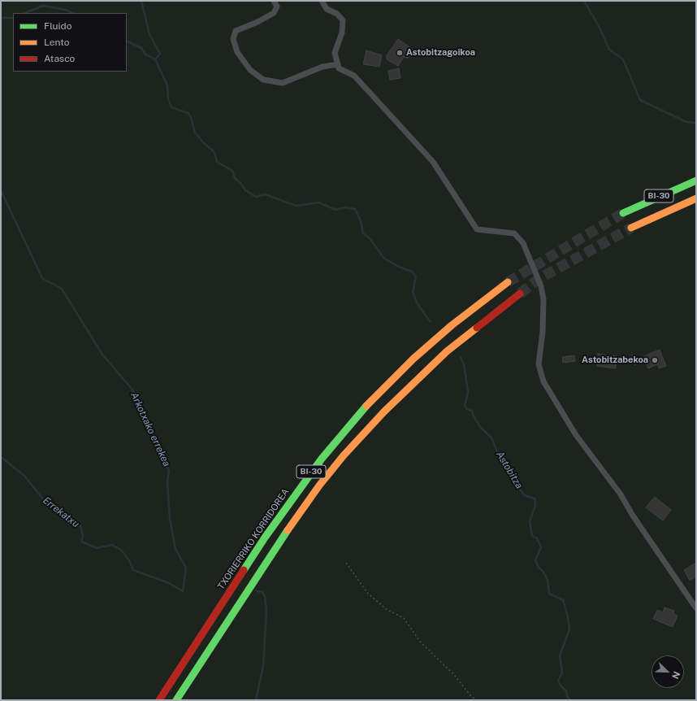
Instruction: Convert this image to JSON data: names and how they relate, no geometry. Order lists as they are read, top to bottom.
{
  "streets": {
    "highway": ["BI-30", "TXORIERRIKO KORRIDOREA"]
  },
  "water": ["Arkotxako errekea", "Astobitza", "Errekatxu"],
  "places": ["Astobitzagoikoa", "Astobitzabekoa"],
  "legend": ["Fluido", "Lento", "Atasco"],
  "north": "bottom right"
}
